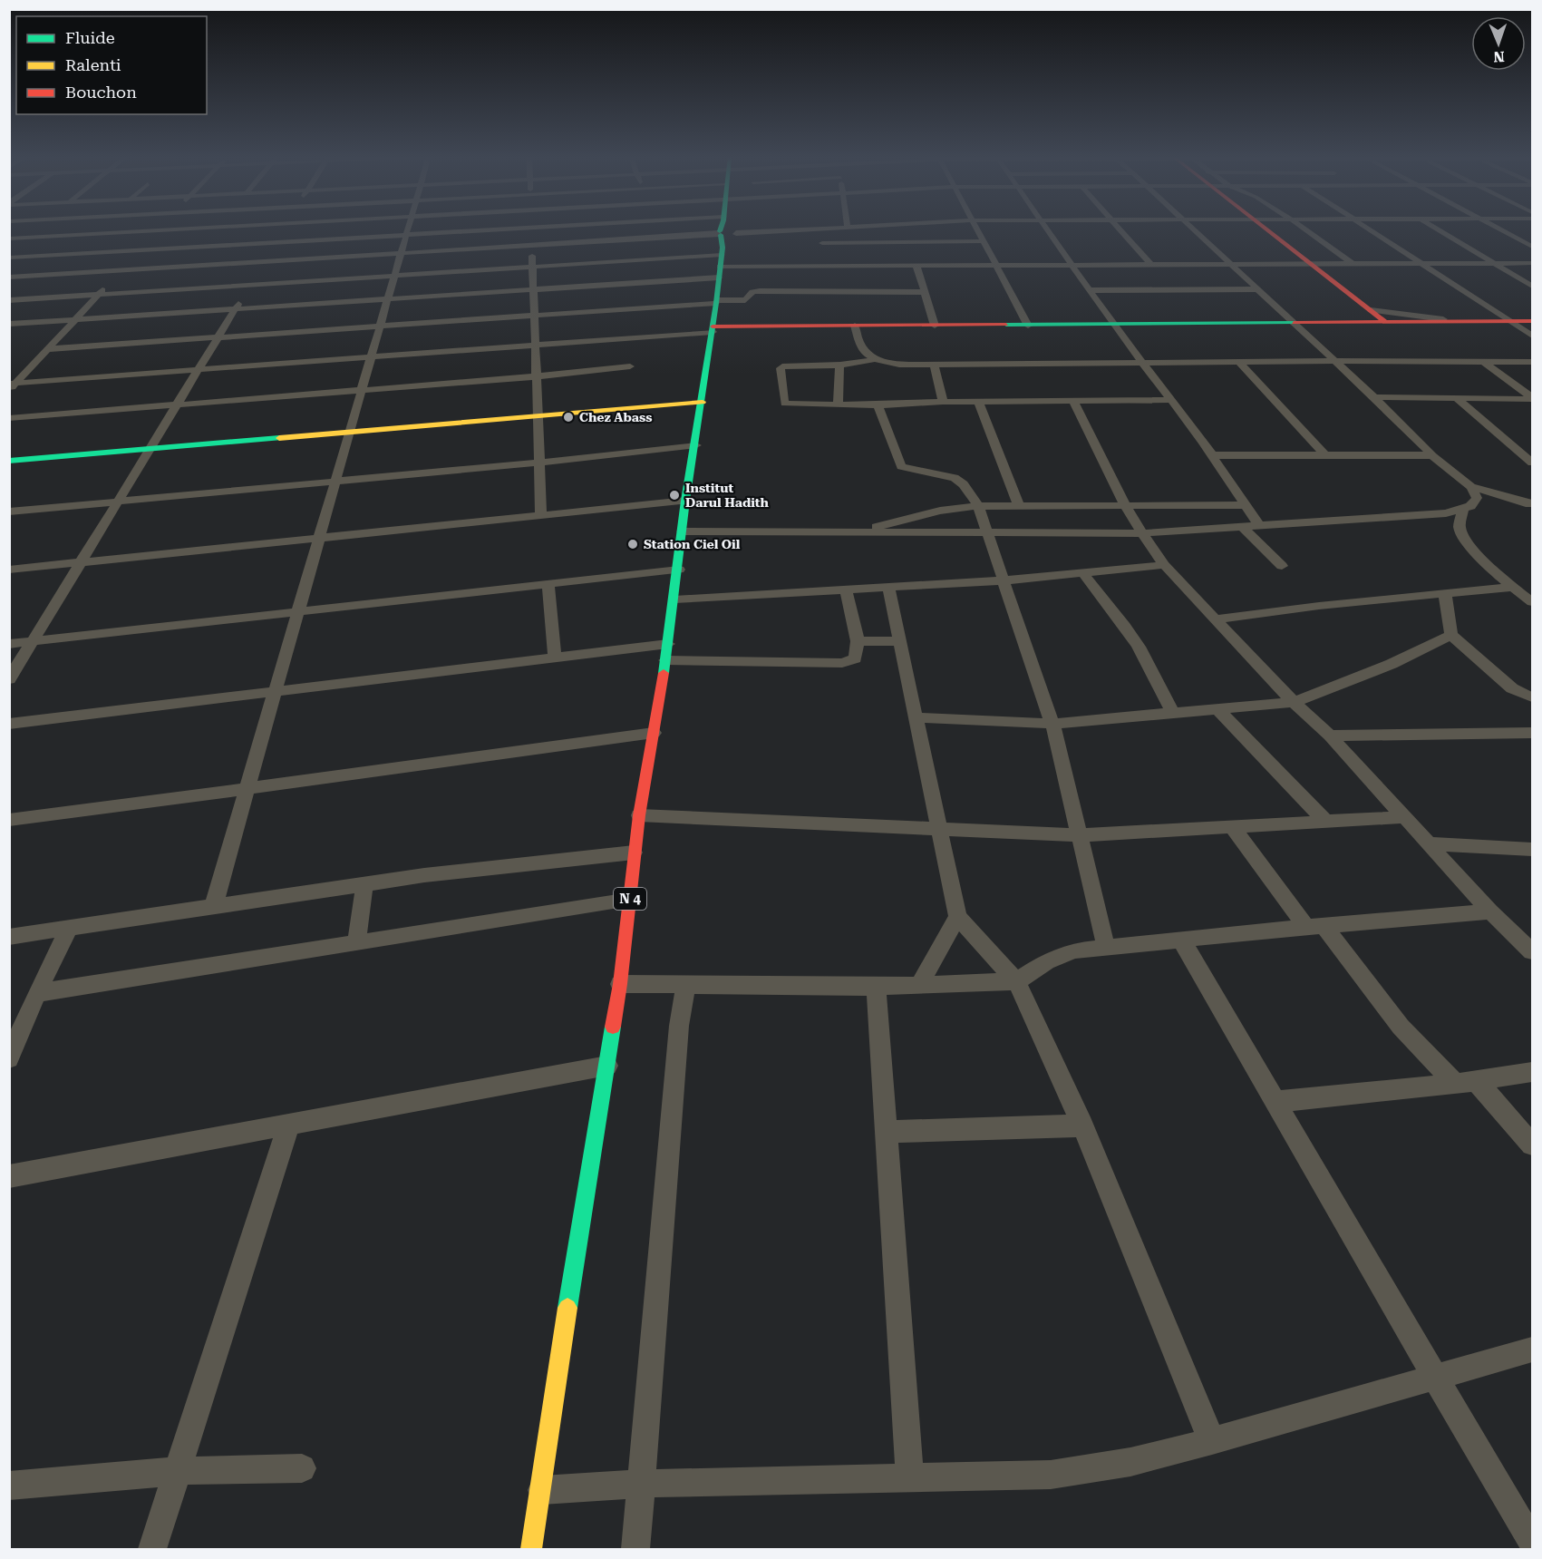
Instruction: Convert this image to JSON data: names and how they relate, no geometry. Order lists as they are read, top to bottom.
{
  "streets": {
    "street": ["N 4"]
  },
  "places": ["Chez Abass", "Institut Darul Hadith", "Station Ciel Oil"],
  "legend": ["Fluide", "Ralenti", "Bouchon"],
  "north": "bottom"
}
